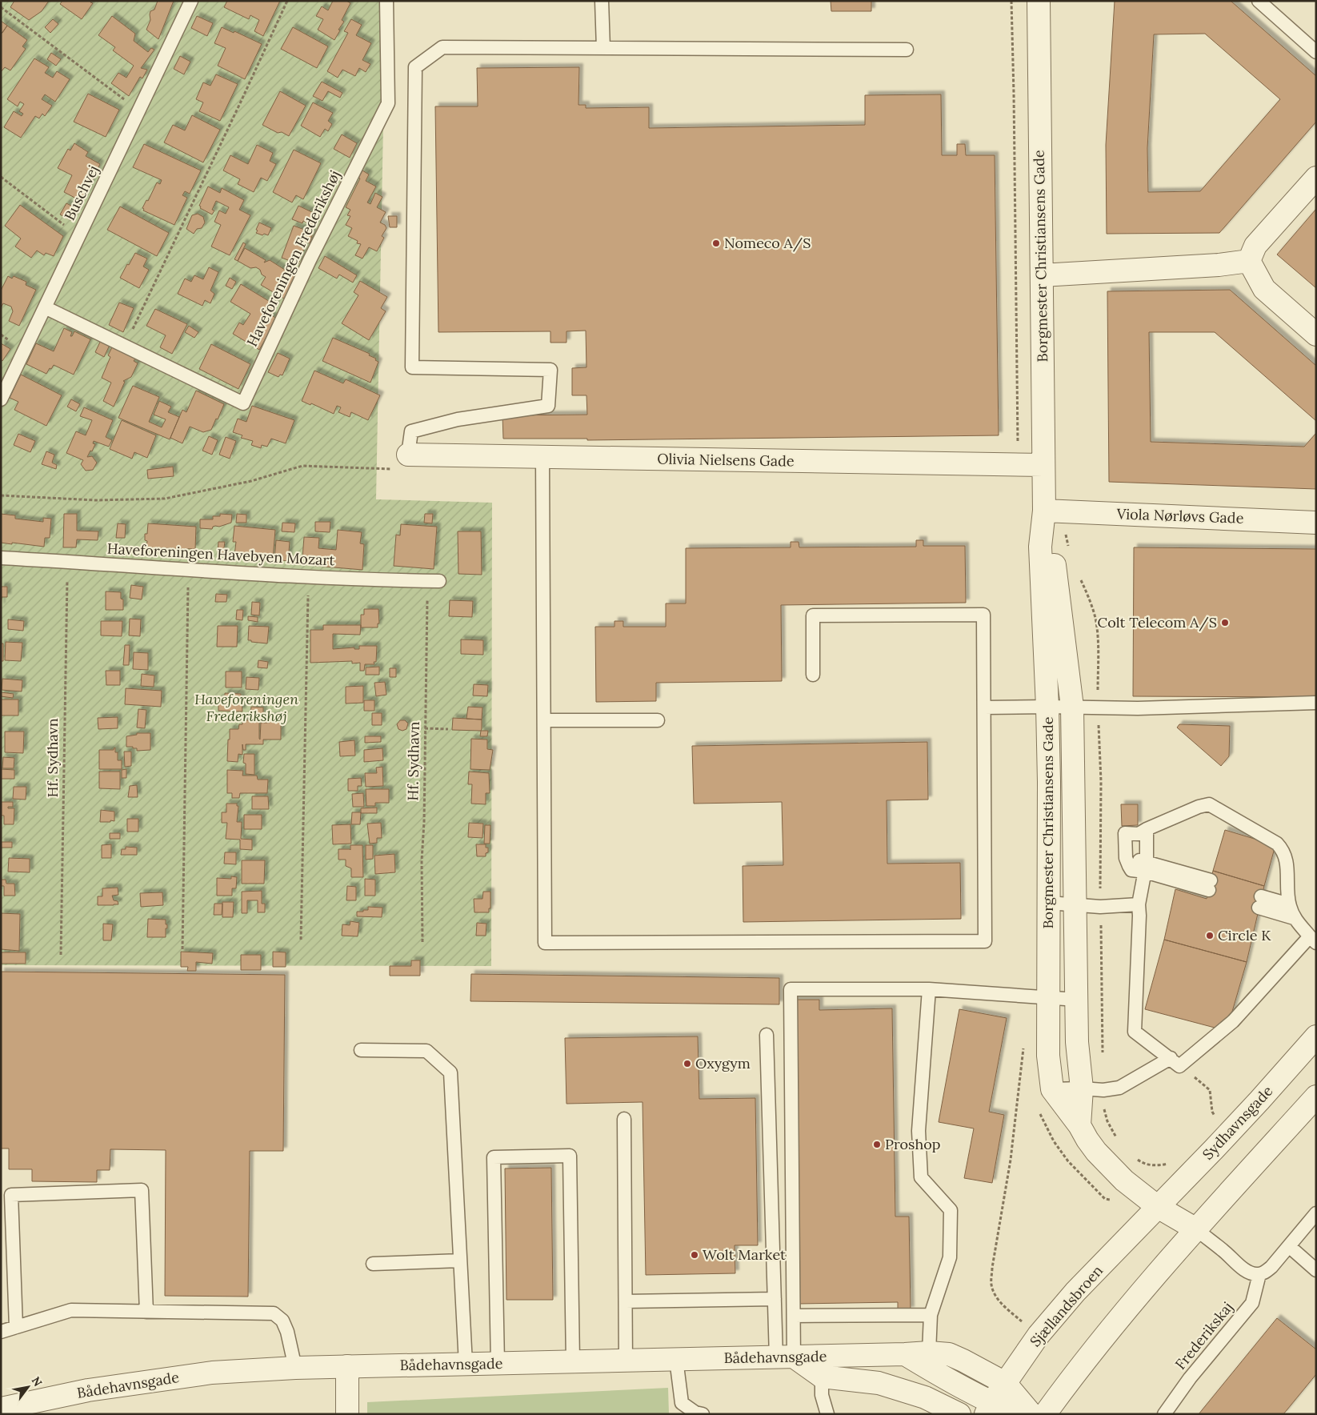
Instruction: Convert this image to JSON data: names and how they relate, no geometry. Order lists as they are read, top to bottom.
{
  "streets": {
    "street": [
      "Borgmester Christiansens Gade",
      "Olivia Nielsens Gade",
      "Viola Nørløvs Gade",
      "Sydhavnsgade",
      "Sjællandsbroen",
      "Bådehavnsgade"
    ],
    "lane": [
      "Buschvej",
      "Haveforeningen Frederikshøj",
      "Haveforeningen Havebyen Mozart",
      "Frederikskaj"
    ],
    "path": ["Hf. Sydhavn"]
  },
  "crossings": [
    ["Buschvej", "Haveforeningen Frederikshøj"],
    ["Borgmester Christiansens Gade", "Olivia Nielsens Gade"],
    ["Borgmester Christiansens Gade", "Viola Nørløvs Gade"],
    ["Haveforeningen Havebyen Mozart", "Hf. Sydhavn"],
    ["Sydhavnsgade", "Sjællandsbroen"],
    ["Sjællandsbroen", "Bådehavnsgade"]
  ],
  "parks": ["Haveforeningen Frederikshøj"],
  "places": [
    "Nomeco A/S",
    "Colt Telecom A/S",
    "Circle K",
    "Oxygym",
    "Proshop",
    "Wolt Market"
  ],
  "north": "top right"
}
